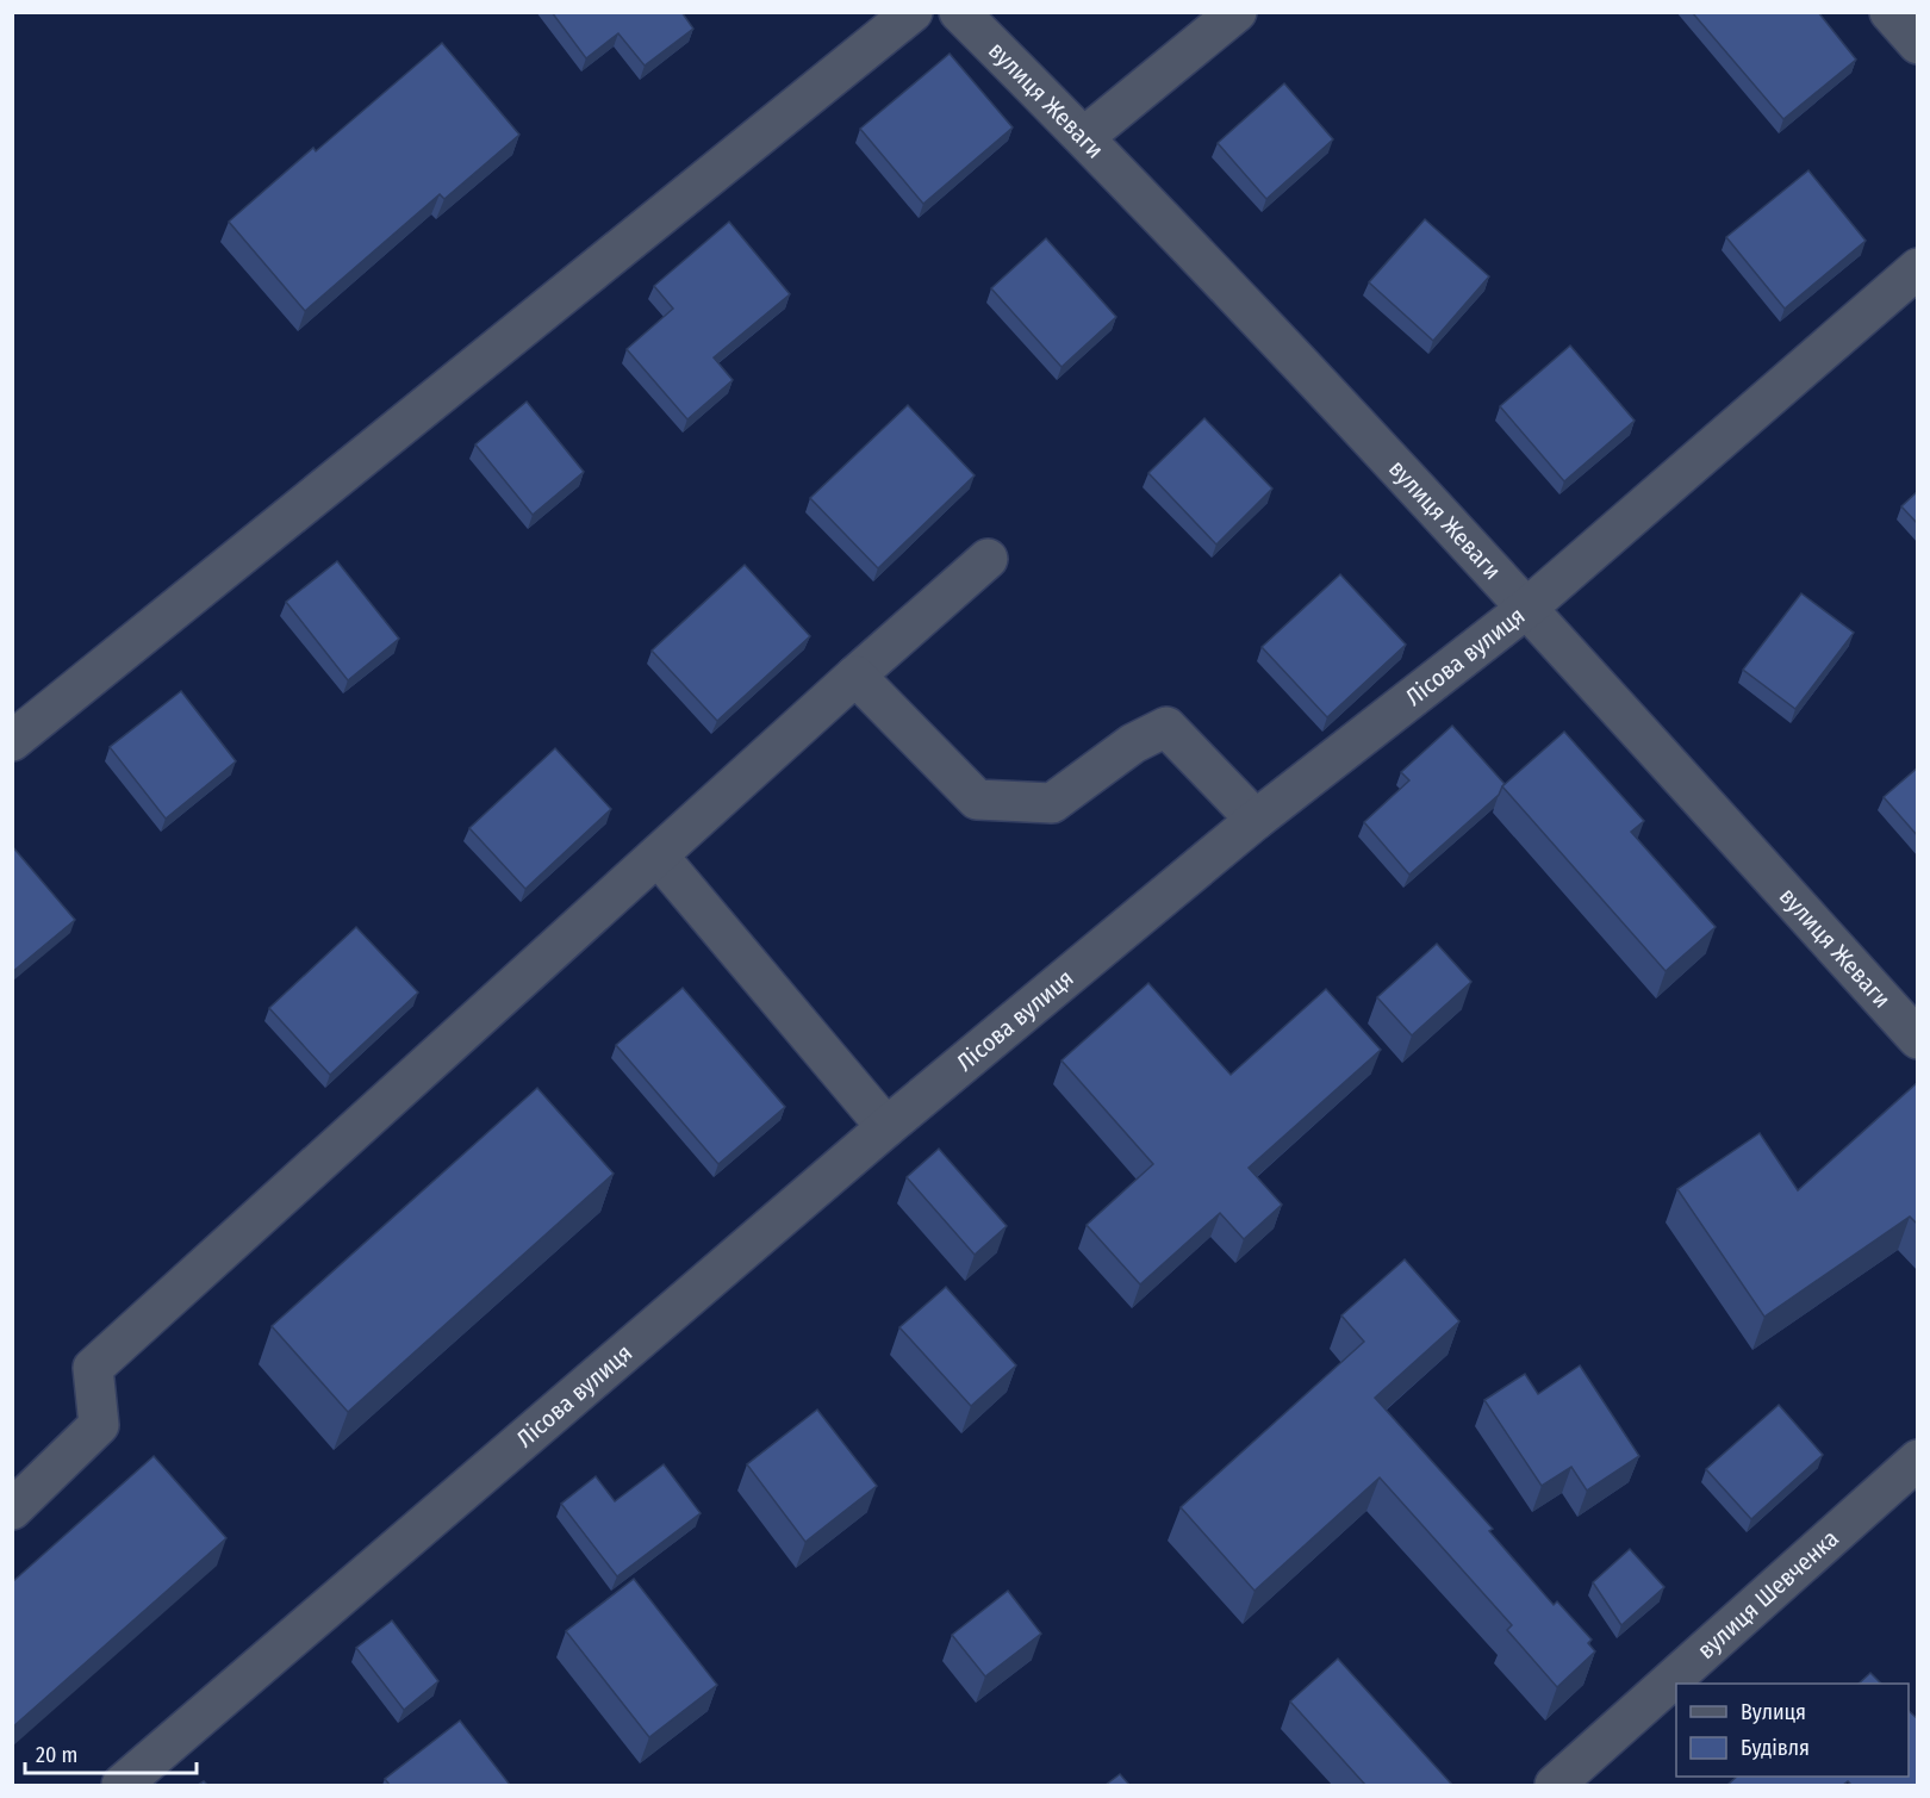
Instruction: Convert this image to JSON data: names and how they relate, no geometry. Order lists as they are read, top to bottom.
{
  "streets": {
    "street": ["вулиця Жеваги", "Лісова вулиця", "вулиця Шевченка"]
  },
  "crossings": [
    ["вулиця Жеваги", "Лісова вулиця"]
  ],
  "legend": ["Вулиця", "Будівля"],
  "scale_bar": "20 m"
}
